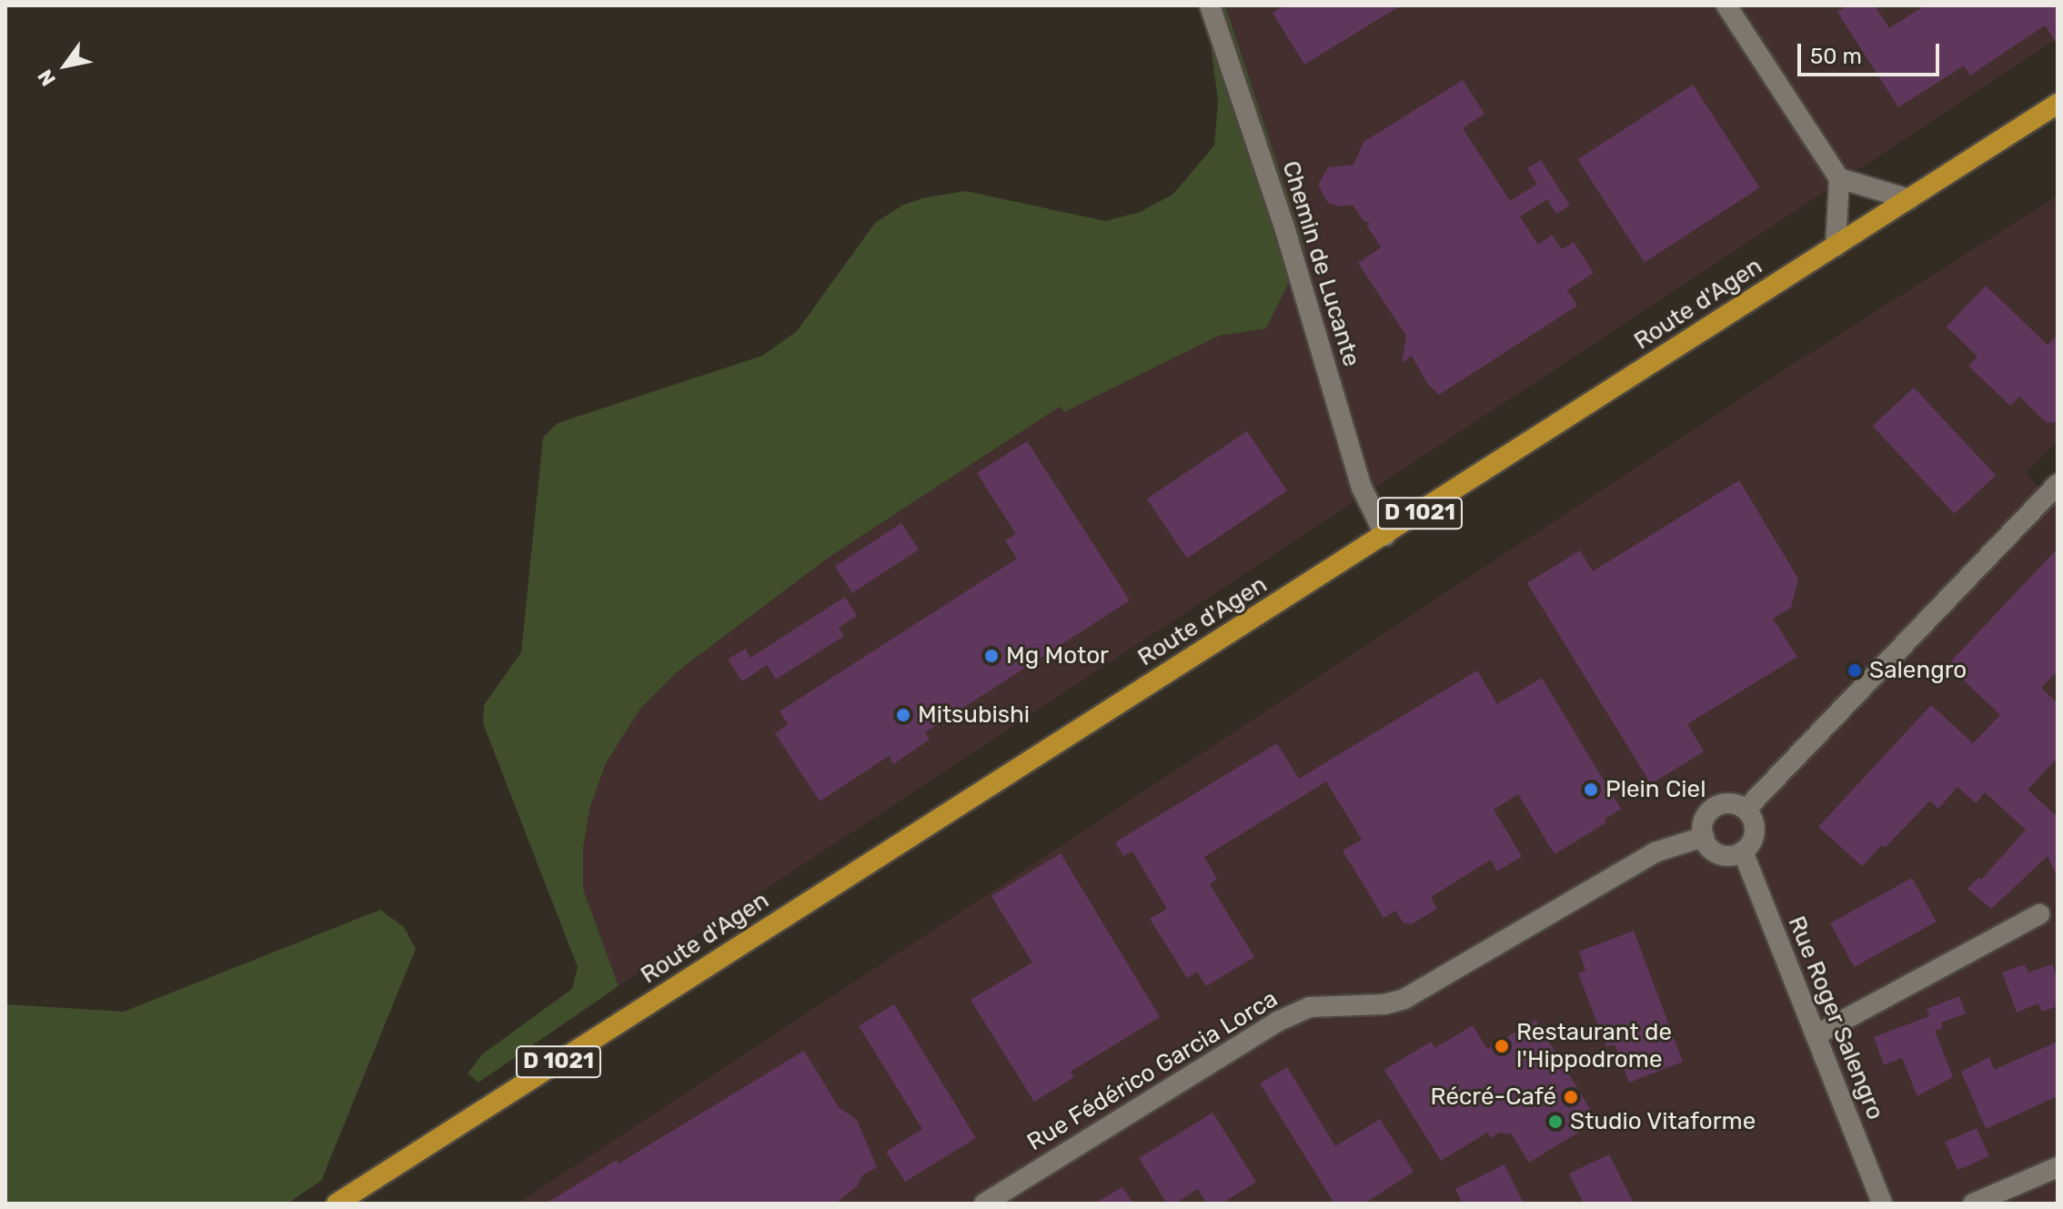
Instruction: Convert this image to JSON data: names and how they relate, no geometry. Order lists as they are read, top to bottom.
{
  "streets": {
    "main road": ["Route d'Agen", "D 1021"],
    "street": ["Chemin de Lucante", "Rue Roger Salengro", "Rue Fédérico Garcia Lorca"]
  },
  "crossings": [
    ["Chemin de Lucante", "Route d'Agen"],
    ["Rue Roger Salengro", "Rue Fédérico Garcia Lorca"]
  ],
  "places": [
    "Mg Motor",
    "Salengro",
    "Mitsubishi",
    "Plein Ciel",
    "Restaurant de l'Hippodrome",
    "Récré-Café",
    "Studio Vitaforme"
  ],
  "scale_bar": "50 m",
  "north": "bottom left"
}
